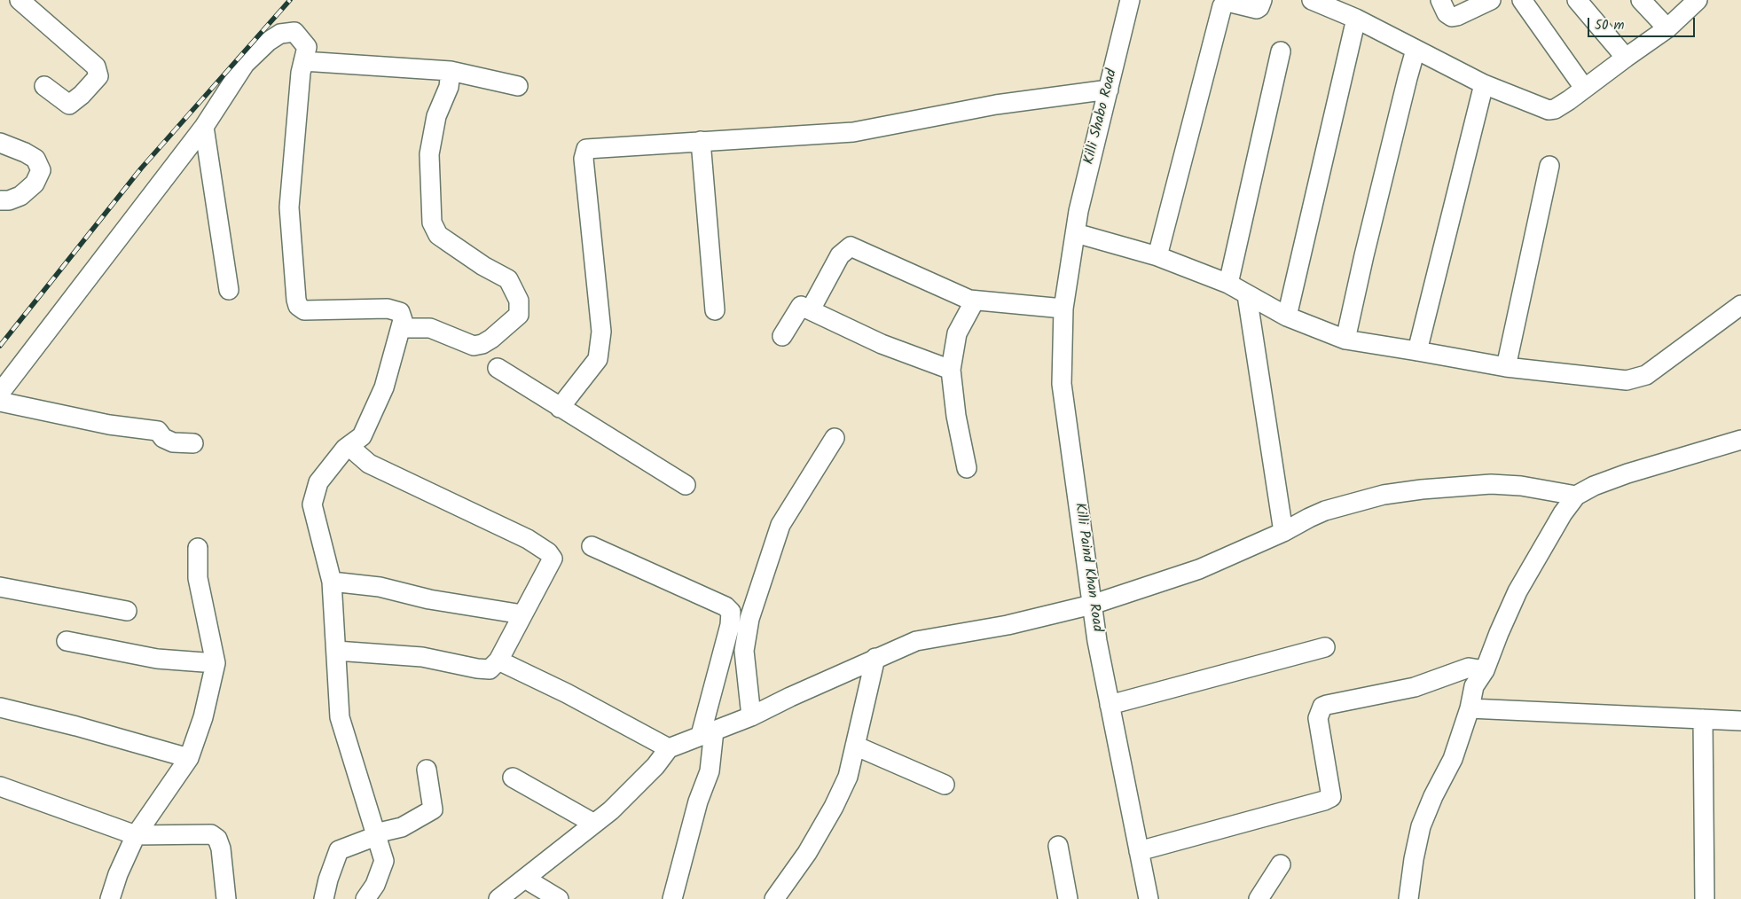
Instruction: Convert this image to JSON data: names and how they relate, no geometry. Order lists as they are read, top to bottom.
{
  "streets": {
    "street": ["Killi Shabo Road", "Killi Paind Khan Road"]
  },
  "crossings": [
    ["Killi Shabo Road", "Killi Paind Khan Road"]
  ],
  "scale_bar": "50 m"
}
